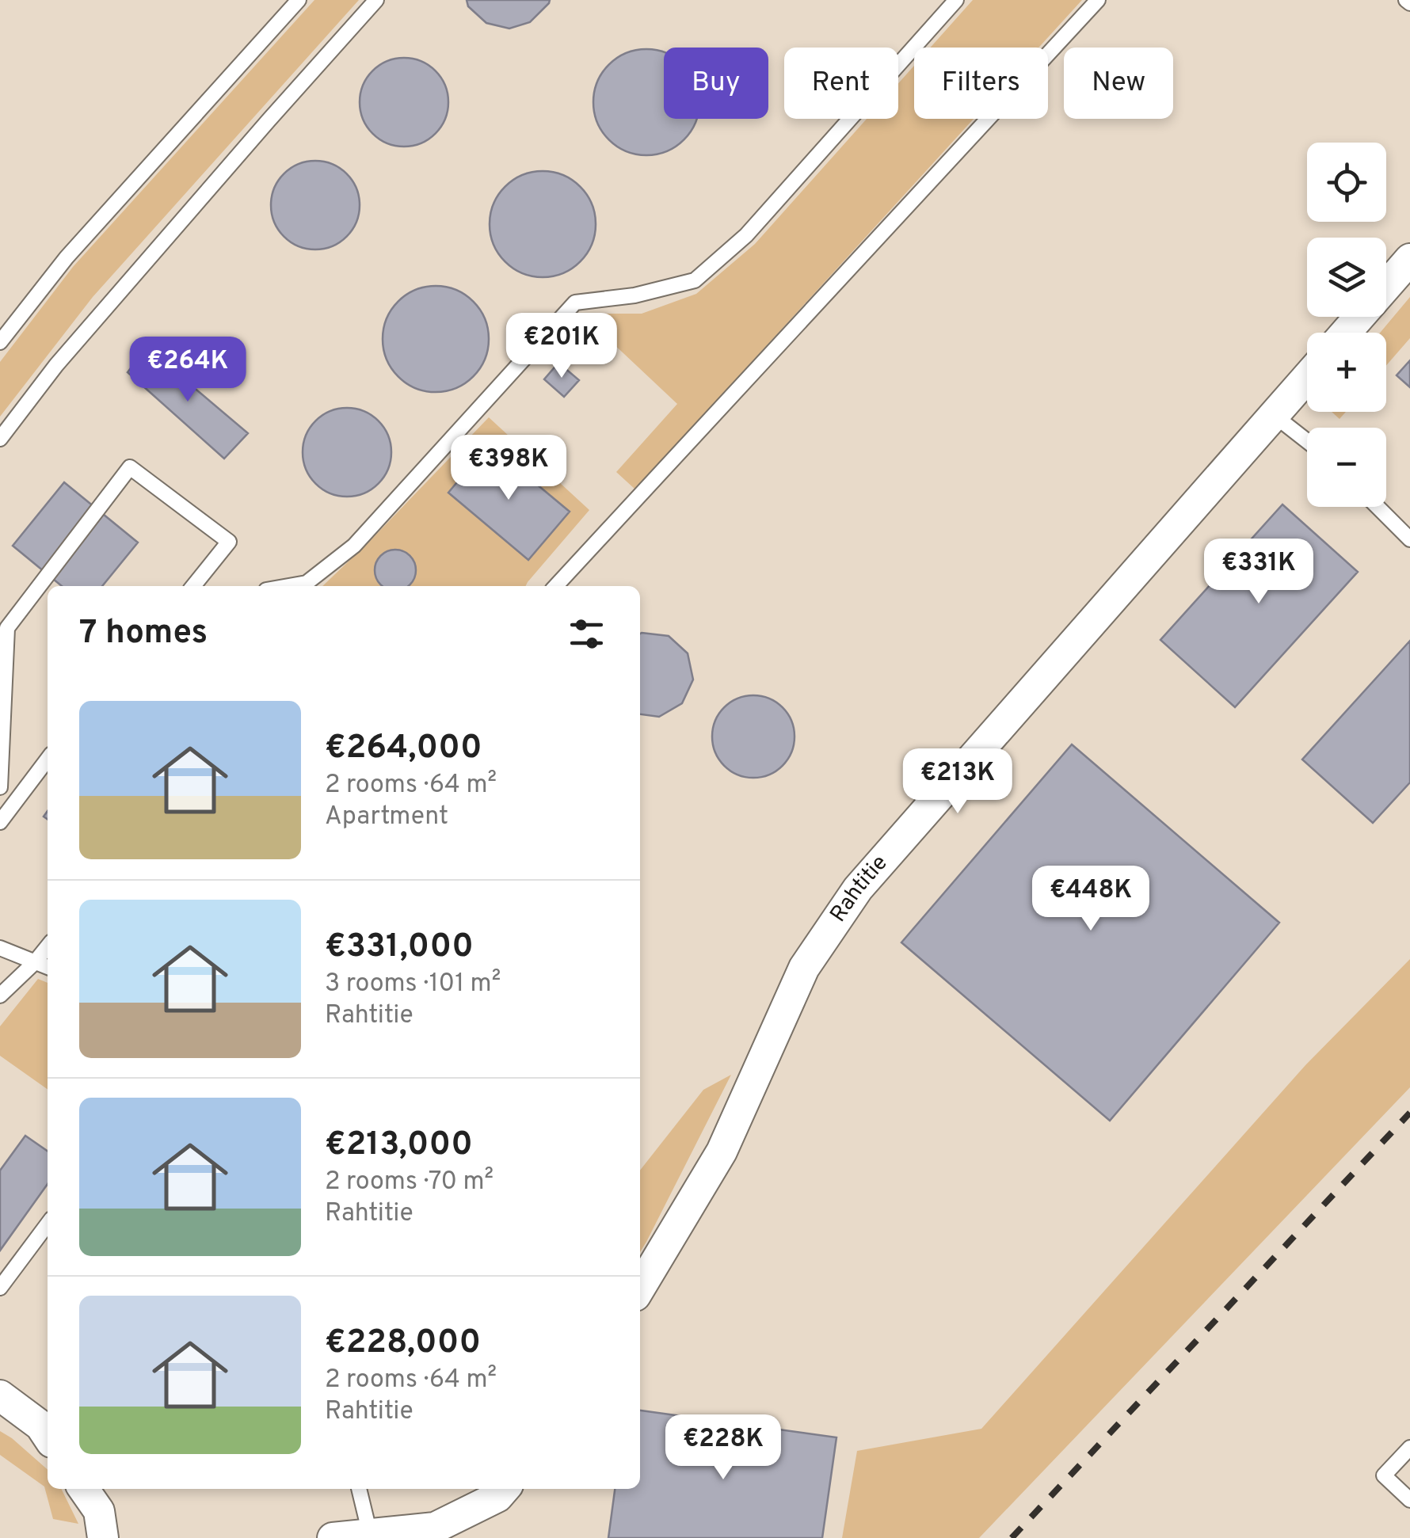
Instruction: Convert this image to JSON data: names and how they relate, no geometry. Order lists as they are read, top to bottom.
{
  "streets": {
    "street": ["Rahtitie"]
  },
  "page": {
    "chip": [
      "Buy",
      "Rent",
      "Filters",
      "New"
    ],
    "map_buttons": ["+", "−"],
    "price": [
      "€201K",
      "€264K",
      "€398K",
      "€331K",
      "€213K",
      "€448K",
      "€228K"
    ],
    "heading": "7 homes",
    "list": [
      {
        "name": "€264,000",
        "note": "2 rooms · 64 m² · Apartment"
      },
      {
        "name": "€331,000",
        "note": "3 rooms · 101 m² · Rahtitie"
      },
      {
        "name": "€213,000",
        "note": "2 rooms · 70 m² · Rahtitie"
      },
      {
        "name": "€228,000",
        "note": "2 rooms · 64 m² · Rahtitie"
      }
    ]
  }
}
